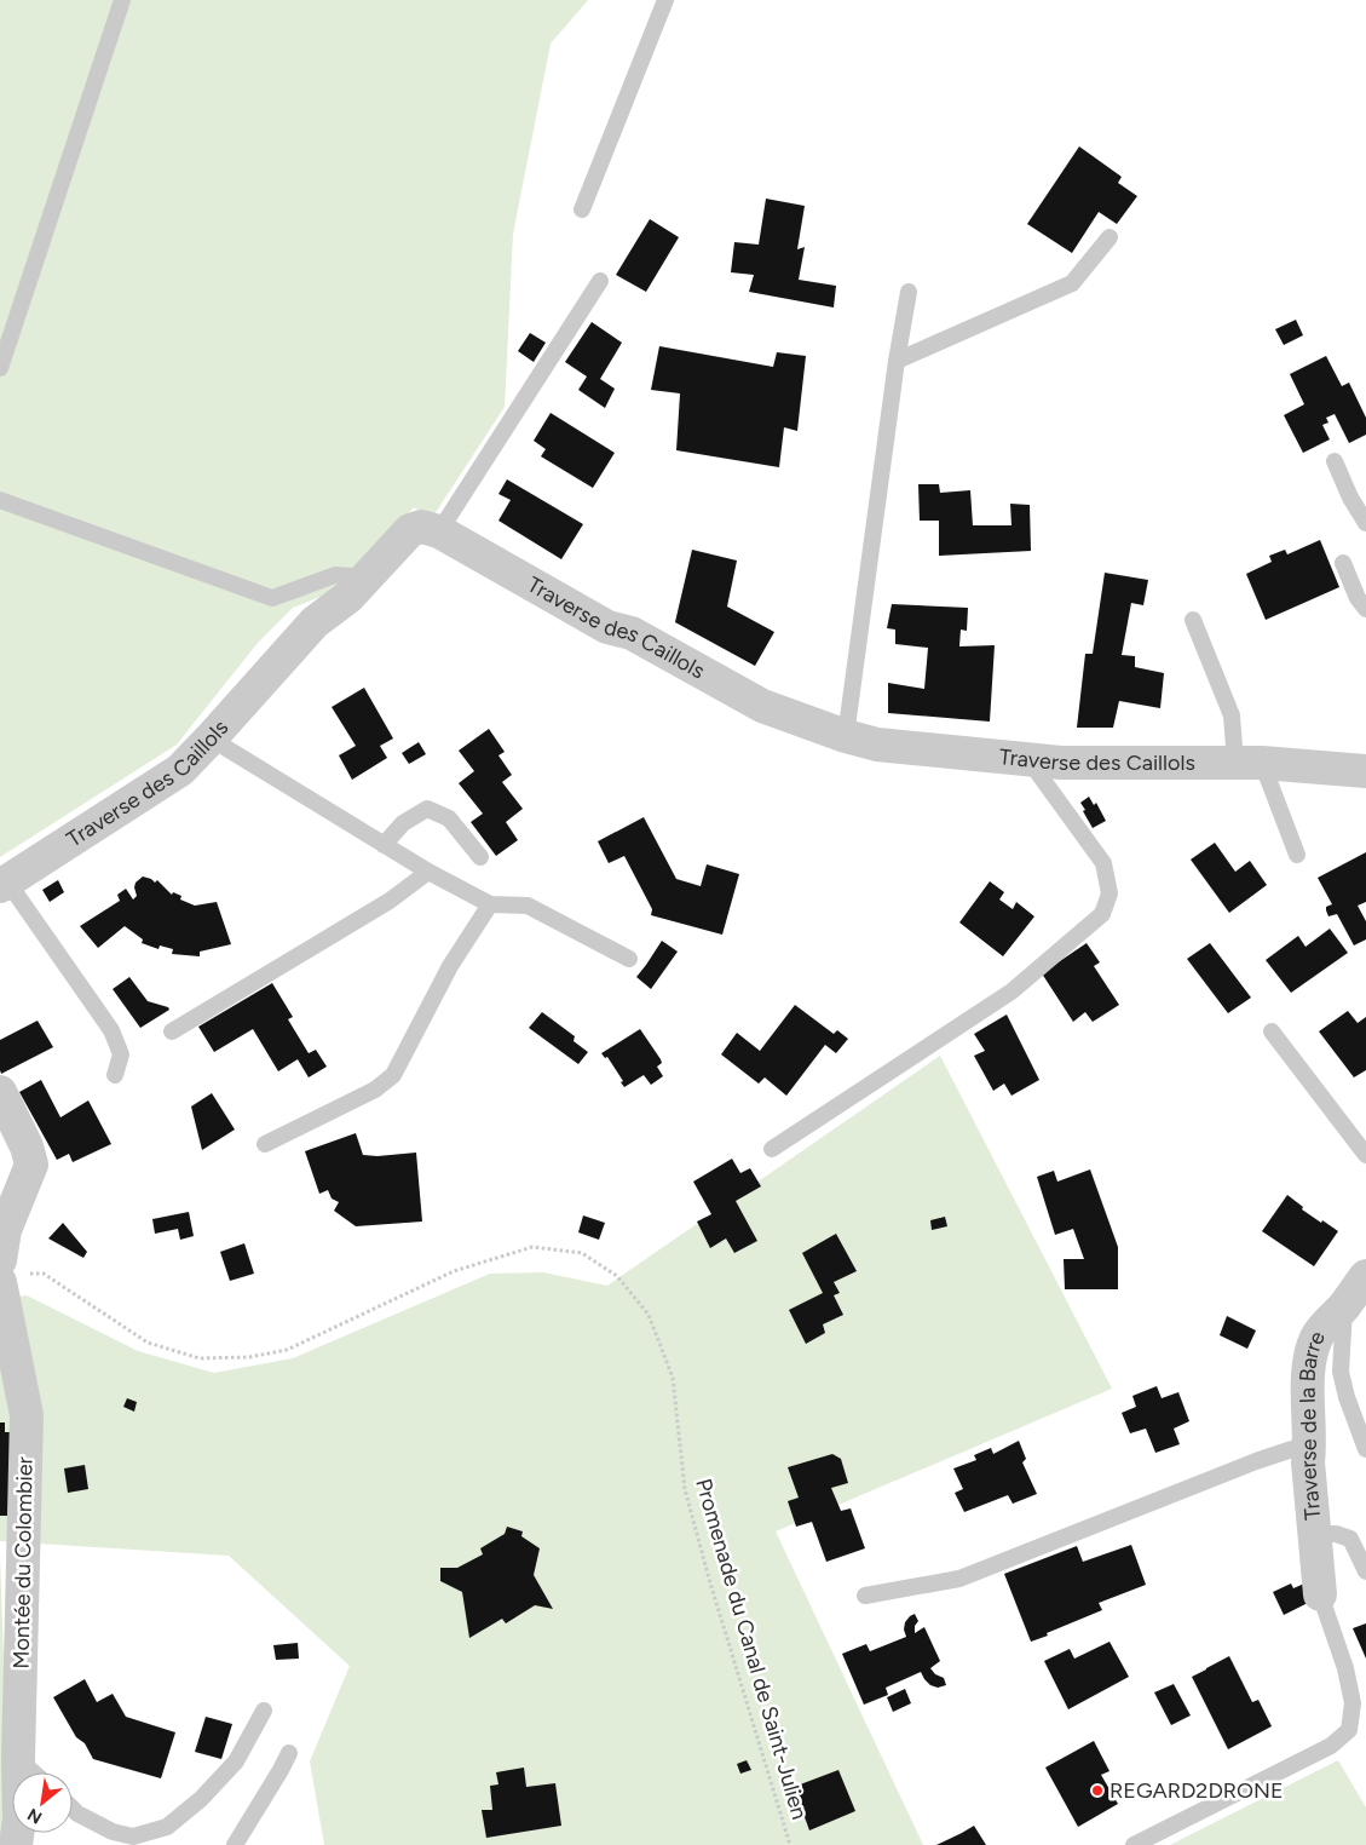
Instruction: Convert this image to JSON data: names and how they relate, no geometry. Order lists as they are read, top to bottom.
{
  "streets": {
    "street": ["Traverse des Caillols", "Traverse de la Barre", "Montée du Colombier"],
    "path": ["Promenade du Canal de Saint-Julien"]
  },
  "crossings": [
    ["Montée du Colombier", "Promenade du Canal de Saint-Julien"]
  ],
  "places": ["REGARD2DRONE"],
  "north": "bottom left"
}
